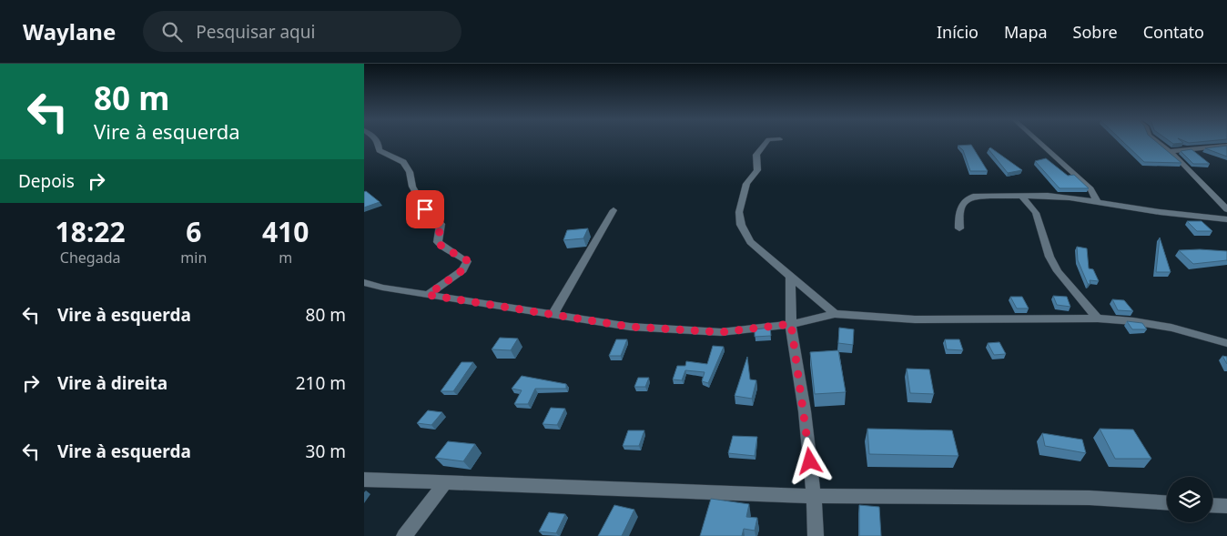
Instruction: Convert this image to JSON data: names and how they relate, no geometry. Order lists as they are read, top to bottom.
{
  "page": {
    "header": "Waylane",
    "search": "Pesquisar aqui",
    "nav": [
      "Início",
      "Mapa",
      "Sobre",
      "Contato"
    ],
    "turn": ["80 m", "Vire à esquerda"],
    "then": "Depois",
    "eta": [
      "18:22",
      "Chegada",
      "6",
      "min",
      "410",
      "m"
    ],
    "list": [
      {
        "name": "Vire à esquerda",
        "value": "80 m"
      },
      {
        "name": "Vire à direita",
        "value": "210 m"
      },
      {
        "name": "Vire à esquerda",
        "value": "30 m"
      }
    ]
  }
}
